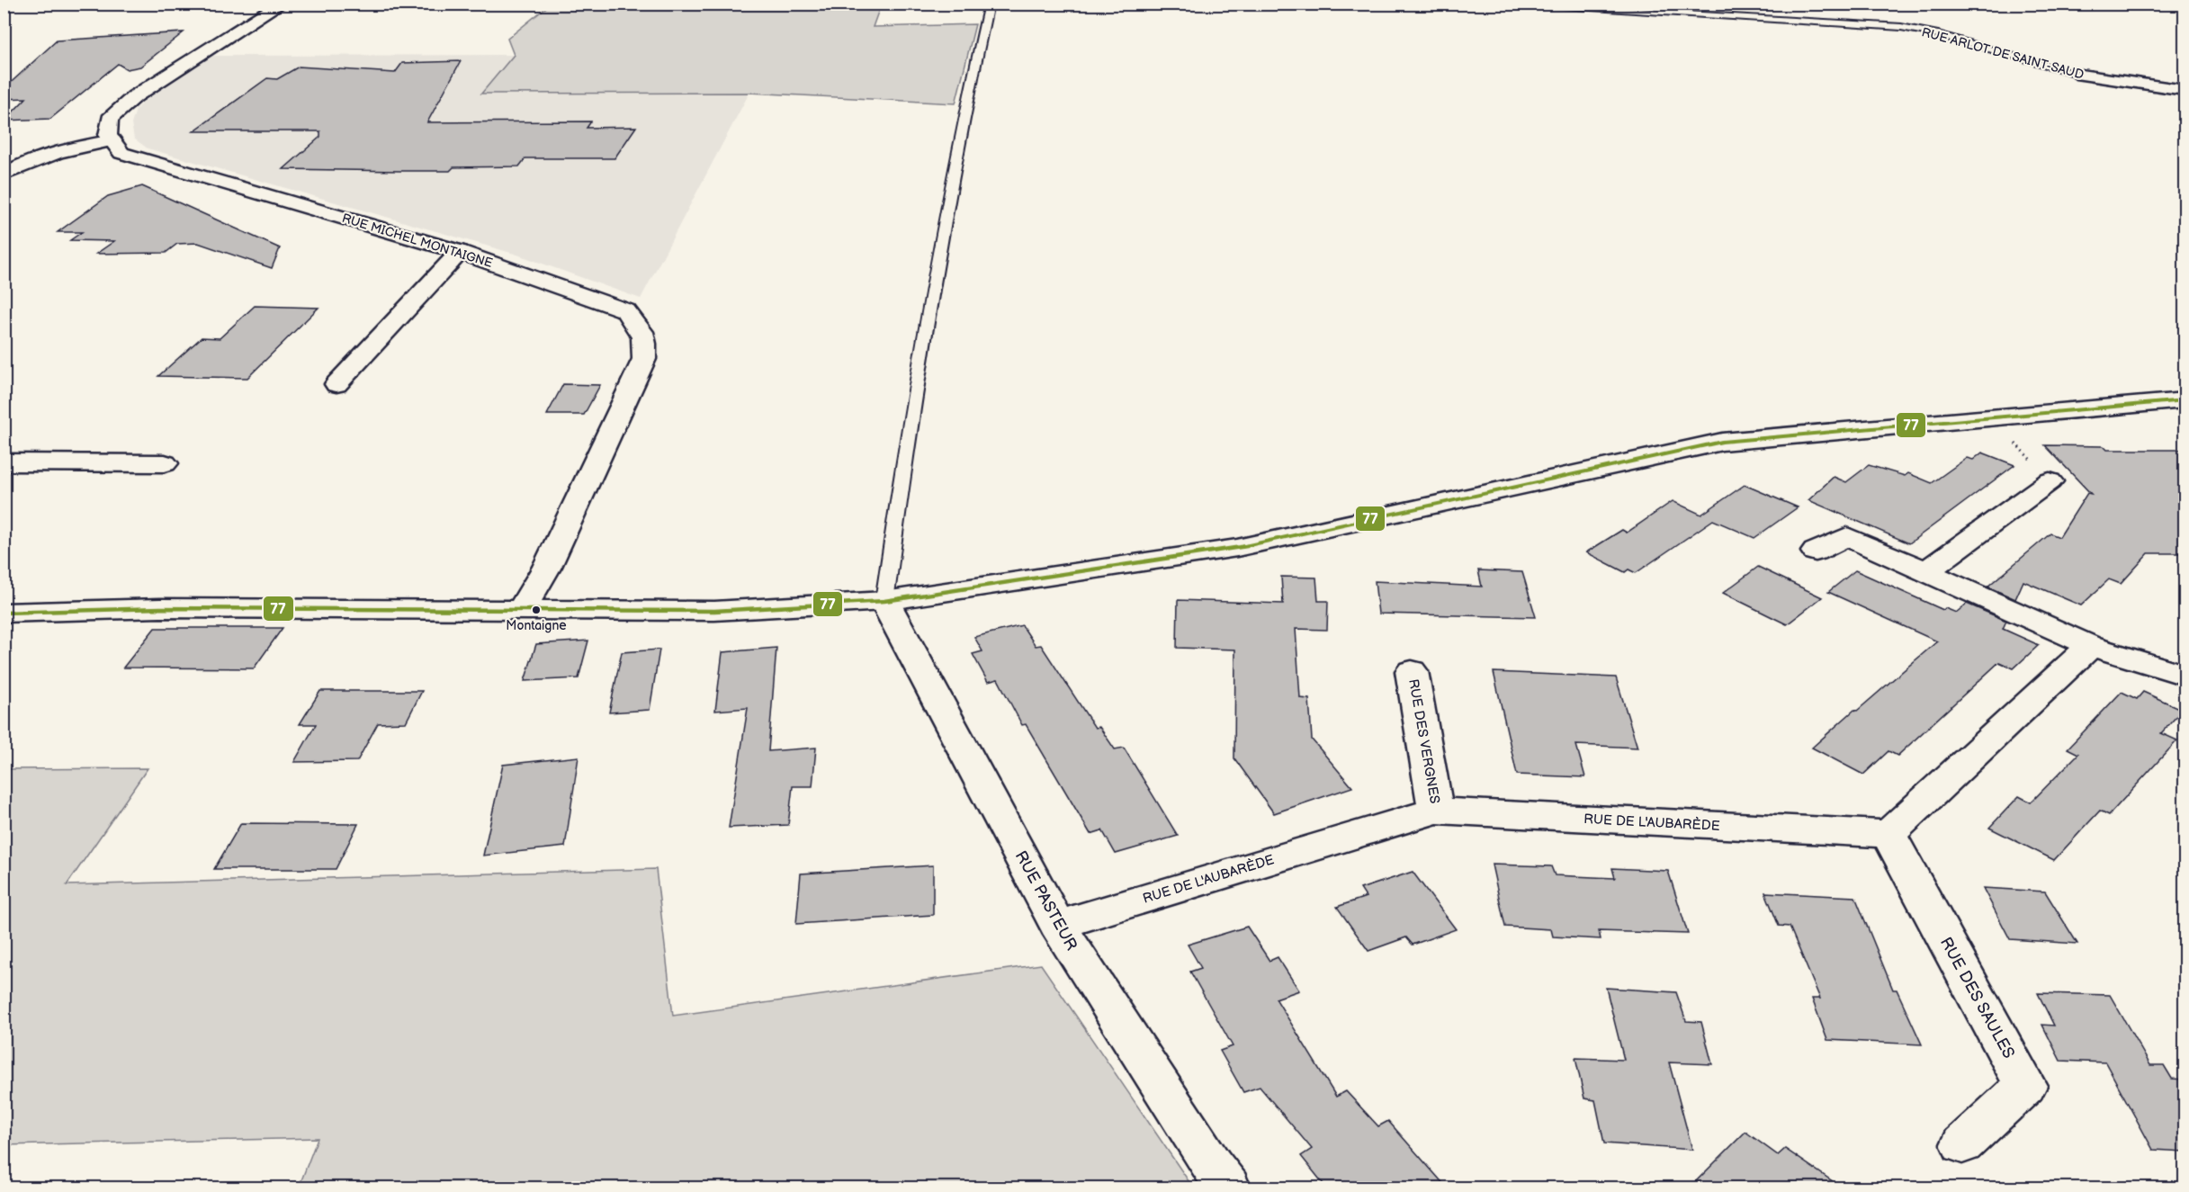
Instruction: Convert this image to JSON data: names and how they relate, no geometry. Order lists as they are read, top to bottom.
{
  "streets": {
    "street": [
      "RUE ARLOT DE SAINT-SAUD",
      "RUE MICHEL MONTAIGNE",
      "RUE DES VERGNES",
      "RUE DE L'AUBARÈDE",
      "RUE PASTEUR",
      "RUE DES SAULES"
    ]
  },
  "crossings": [
    ["RUE DES VERGNES", "RUE DE L'AUBARÈDE"],
    ["RUE DE L'AUBARÈDE", "RUE PASTEUR"],
    ["RUE DE L'AUBARÈDE", "RUE DES SAULES"]
  ],
  "places": ["Montaigne"],
  "lines": ["transit line 77"]
}
